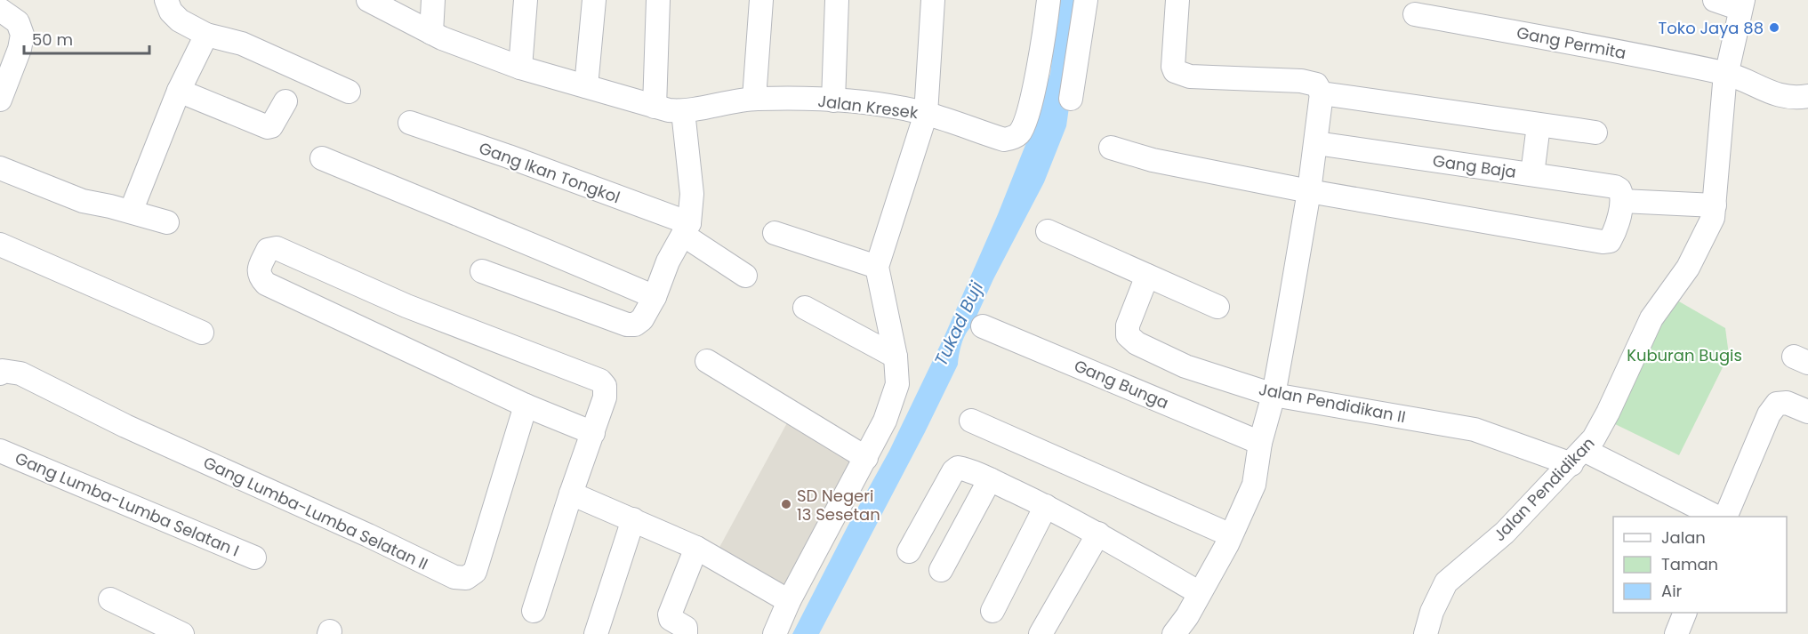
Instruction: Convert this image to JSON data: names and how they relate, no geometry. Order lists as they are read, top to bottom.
{
  "streets": {
    "street": [
      "Gang Permita",
      "Jalan Kresek",
      "Gang Baja",
      "Gang Ikan Tongkol",
      "Gang Bunga",
      "Jalan Pendidikan II",
      "Jalan Pendidikan",
      "Gang Lumba-Lumba Selatan I",
      "Gang Lumba-Lumba Selatan II"
    ]
  },
  "crossings": [
    ["Gang Permita", "Jalan Pendidikan"],
    ["Jalan Pendidikan II", "Jalan Pendidikan"]
  ],
  "water": ["Tukad Buji"],
  "parks": ["Kuburan Bugis"],
  "places": ["Toko Jaya 88", "SD Negeri 13 Sesetan"],
  "legend": ["Jalan", "Taman", "Air"],
  "scale_bar": "50 m"
}
